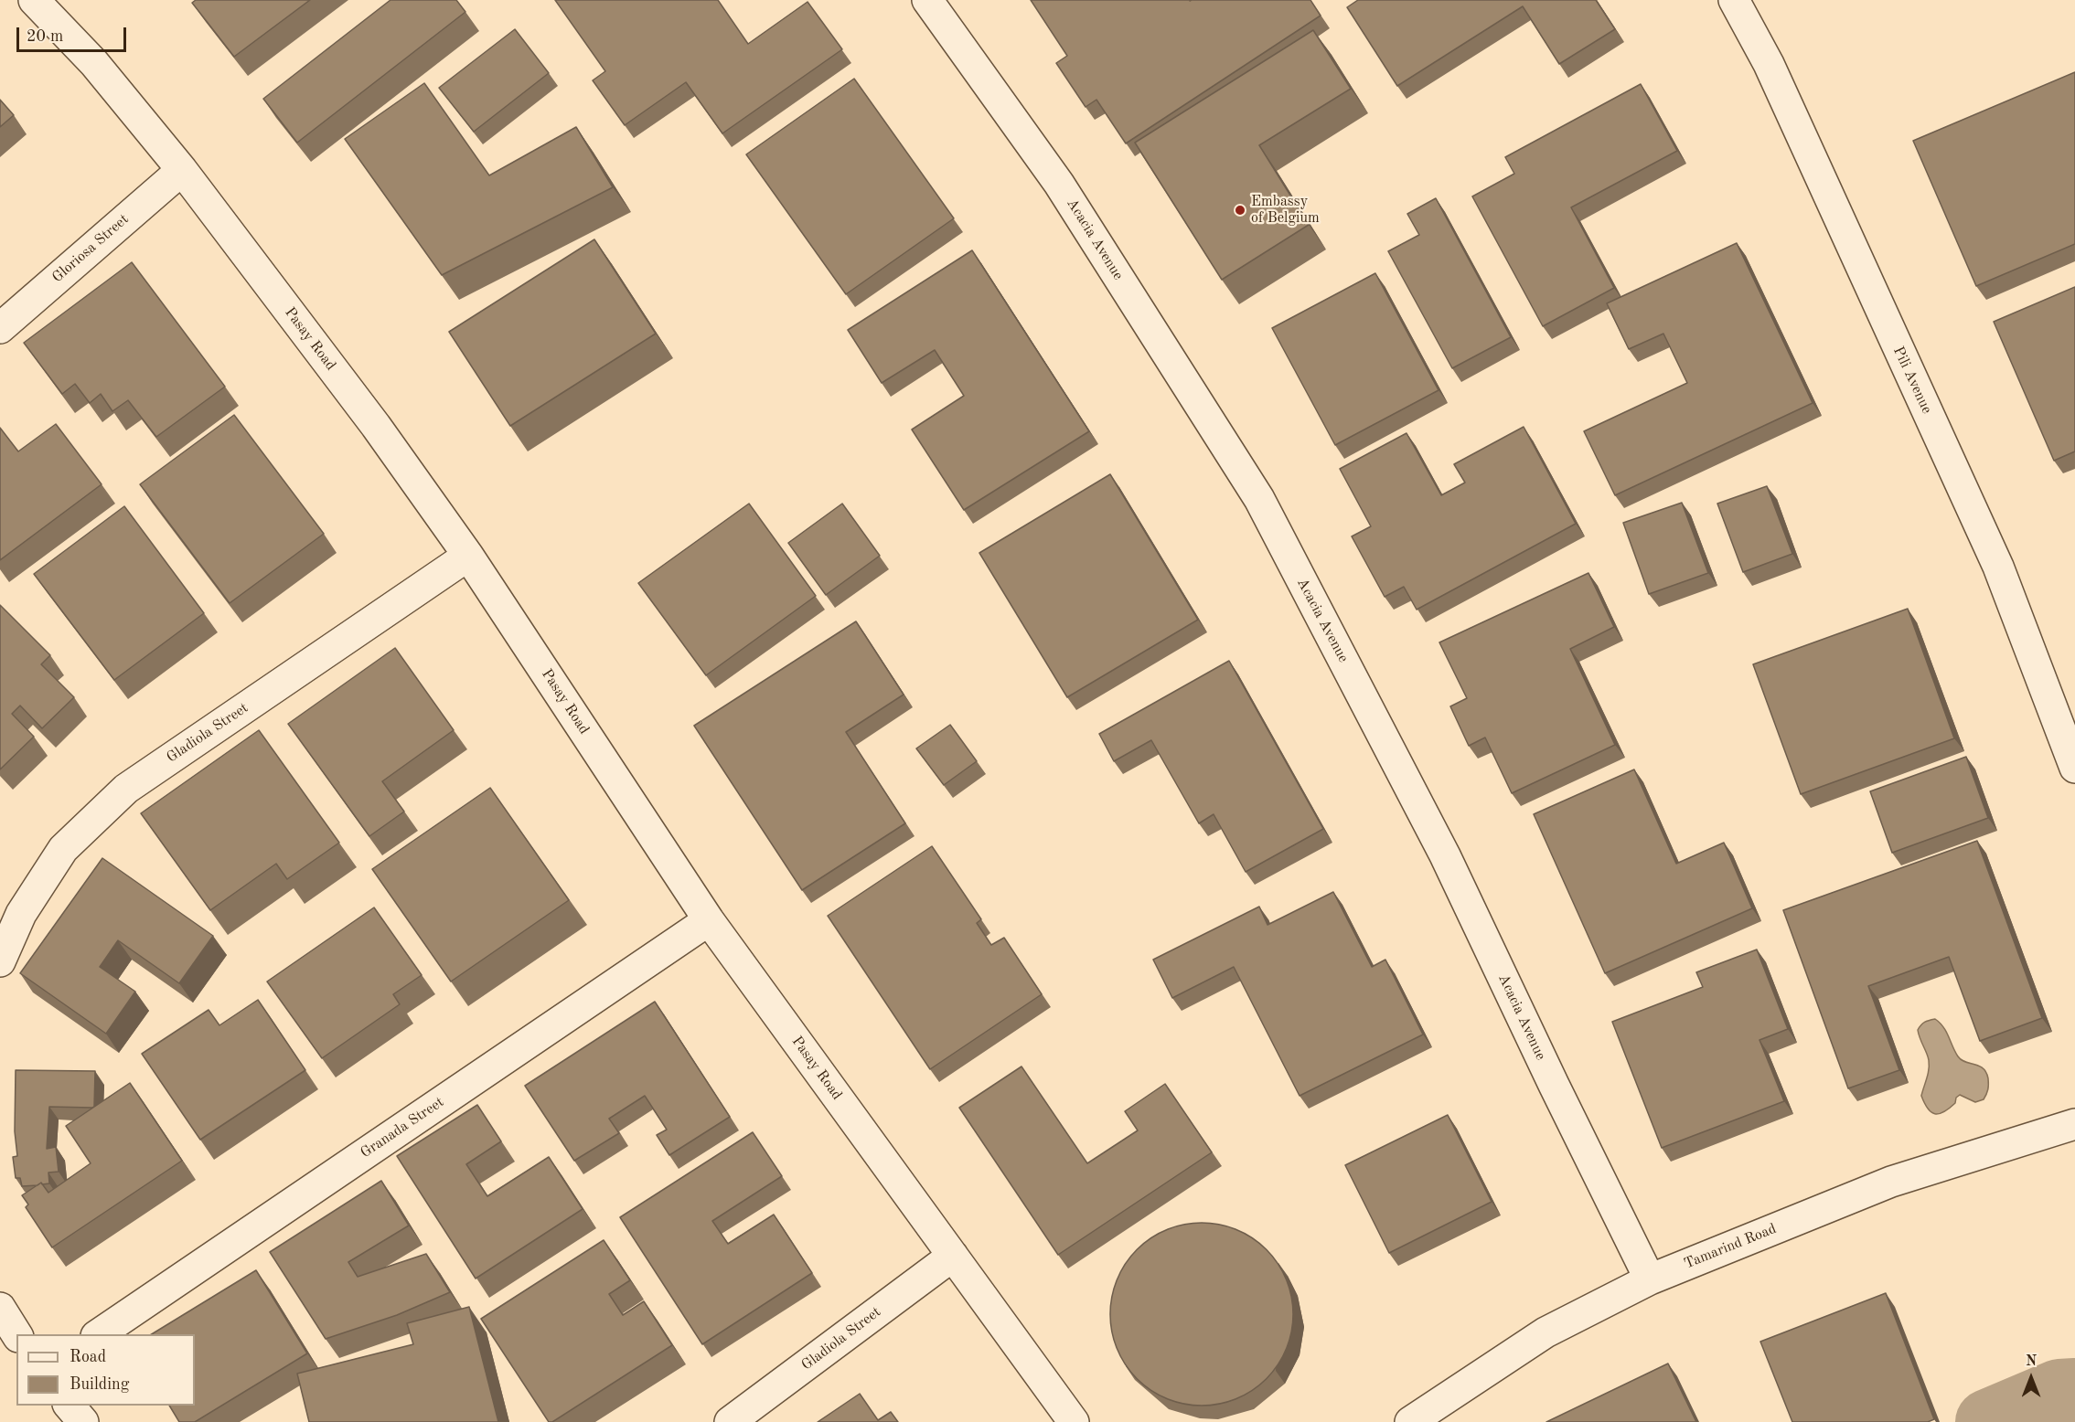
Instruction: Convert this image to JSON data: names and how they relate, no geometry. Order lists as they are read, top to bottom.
{
  "streets": {
    "street": [
      "Acacia Avenue",
      "Gloriosa Street",
      "Pasay Road",
      "Pili Avenue",
      "Gladiola Street",
      "Granada Street",
      "Tamarind Road"
    ]
  },
  "crossings": [
    ["Acacia Avenue", "Tamarind Road"],
    ["Gloriosa Street", "Pasay Road"],
    ["Pasay Road", "Gladiola Street"],
    ["Pasay Road", "Granada Street"]
  ],
  "places": ["Embassy of Belgium"],
  "legend": ["Road", "Building"],
  "scale_bar": "20 m",
  "north": "top"
}
